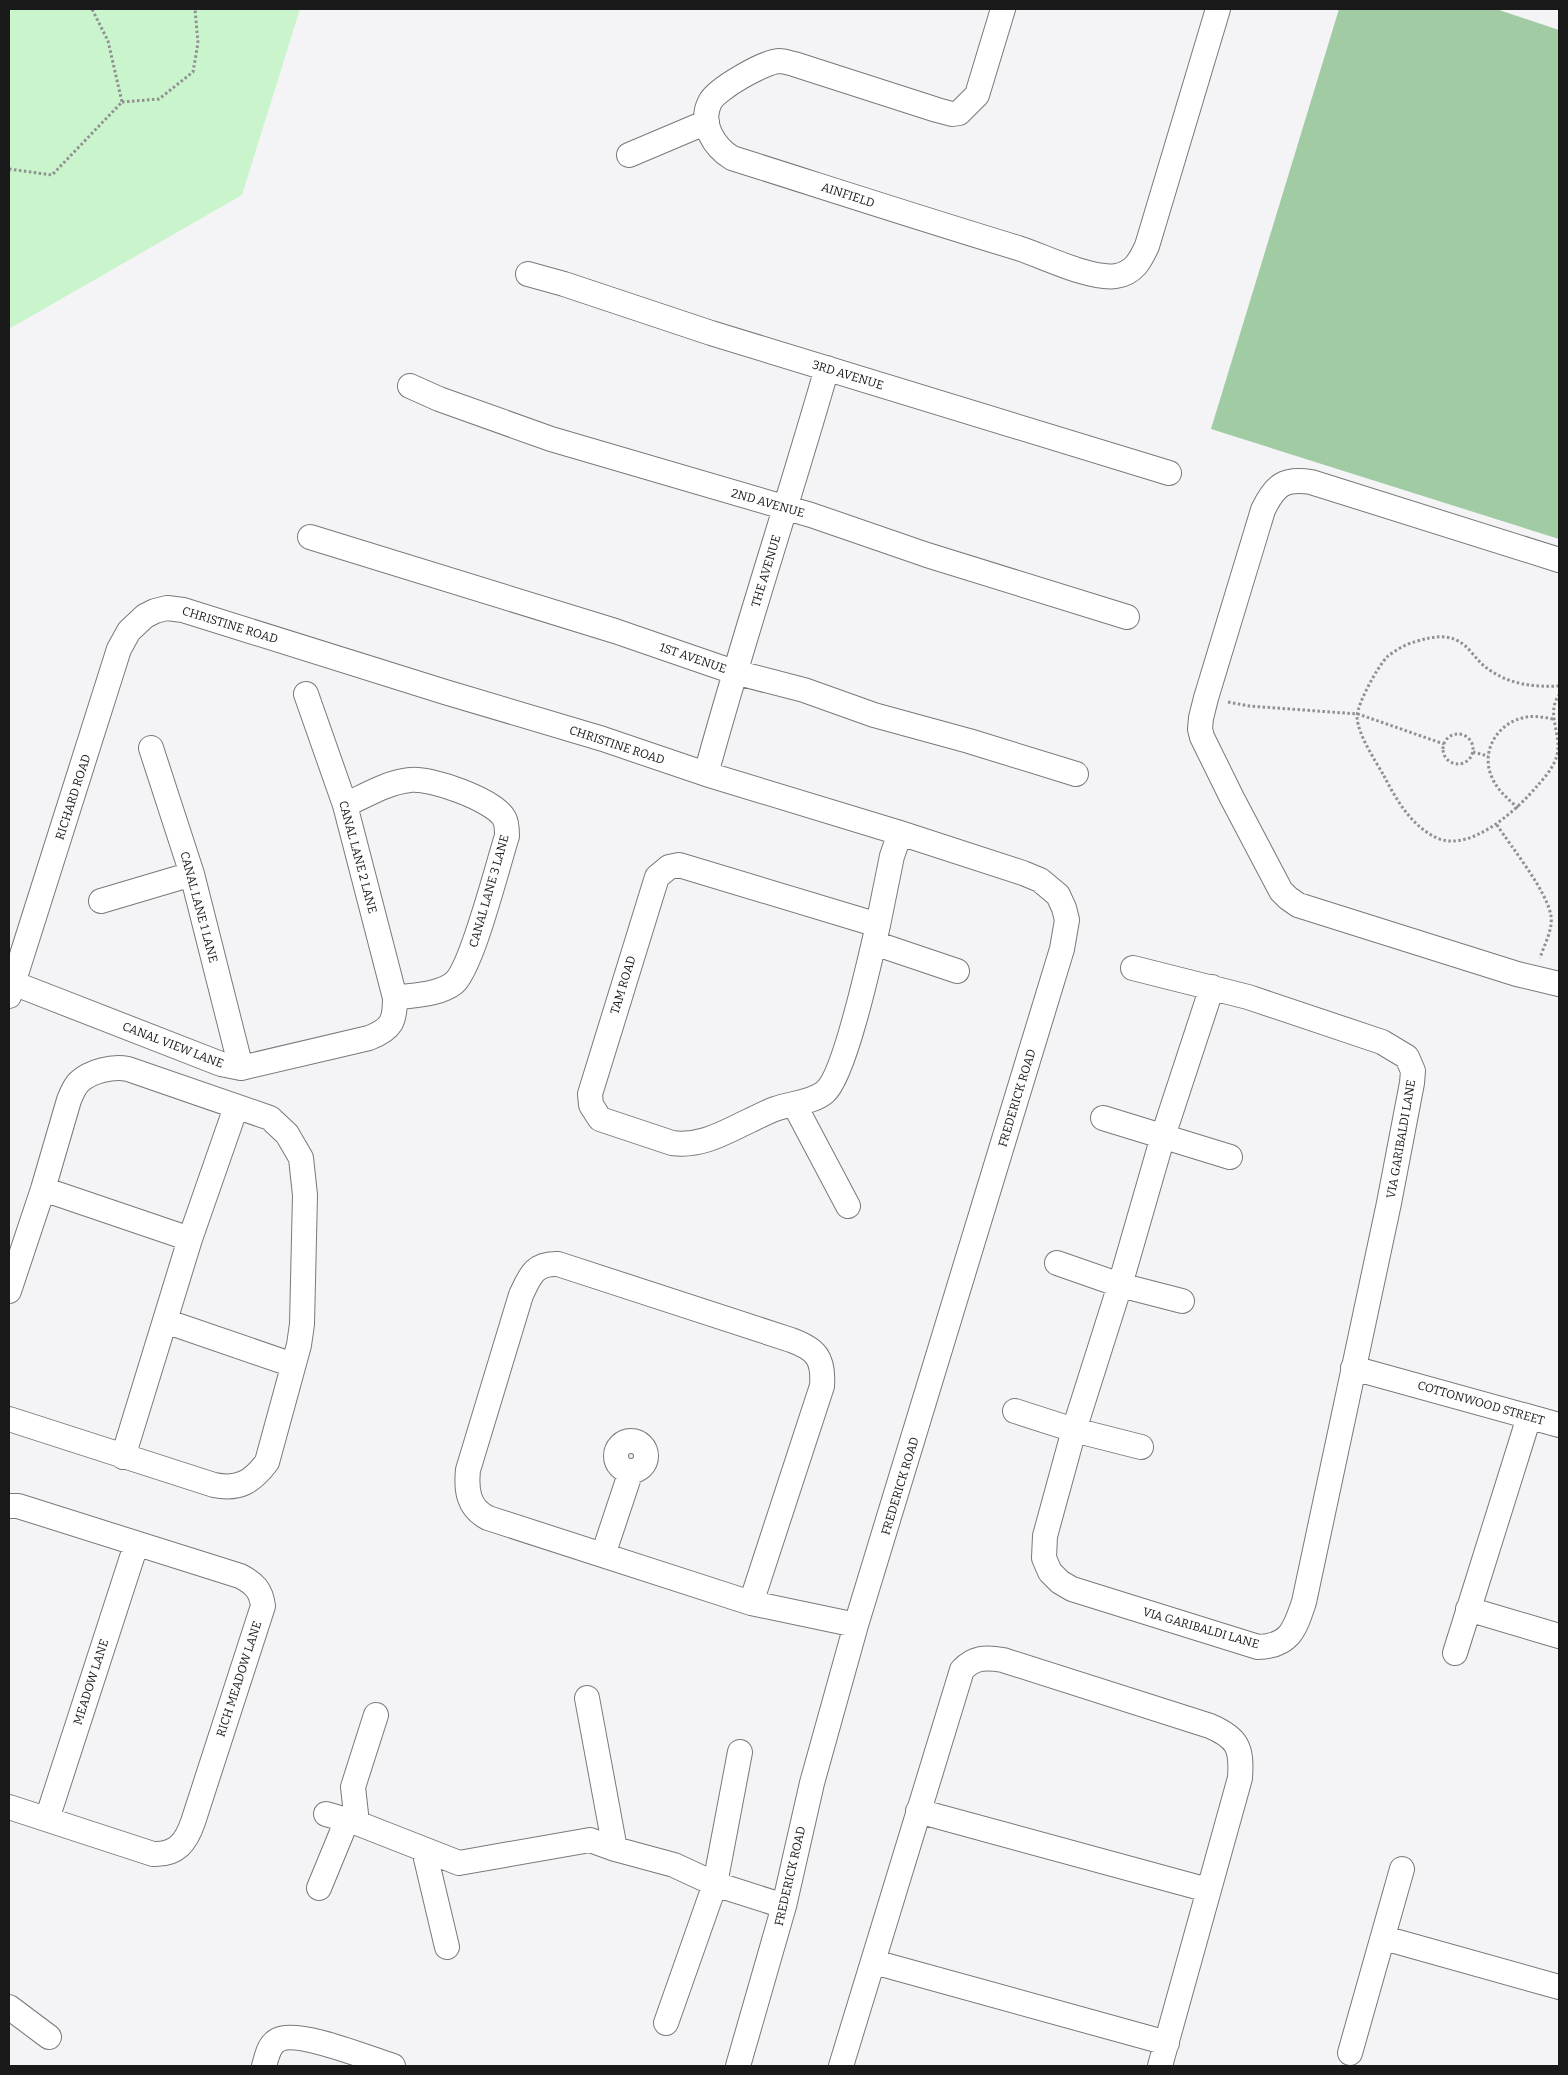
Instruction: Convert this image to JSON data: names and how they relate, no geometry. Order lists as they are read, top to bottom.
{
  "streets": {
    "street": [
      "AINFIELD",
      "3RD AVENUE",
      "2ND AVENUE",
      "THE AVENUE",
      "CHRISTINE ROAD",
      "1ST AVENUE",
      "RICHARD ROAD",
      "CANAL LANE 2 LANE",
      "CANAL LANE 3 LANE",
      "CANAL LANE 1 LANE",
      "TAM ROAD",
      "CANAL VIEW LANE",
      "FREDERICK ROAD",
      "VIA GARIBALDI LANE",
      "COTTONWOOD STREET",
      "RICH MEADOW LANE",
      "MEADOW LANE"
    ]
  },
  "crossings": [
    ["3RD AVENUE", "THE AVENUE"],
    ["2ND AVENUE", "THE AVENUE"],
    ["THE AVENUE", "CHRISTINE ROAD"],
    ["THE AVENUE", "1ST AVENUE"],
    ["CHRISTINE ROAD", "RICHARD ROAD"],
    ["CHRISTINE ROAD", "TAM ROAD"],
    ["CHRISTINE ROAD", "FREDERICK ROAD"],
    ["RICHARD ROAD", "CANAL VIEW LANE"],
    ["CANAL LANE 2 LANE", "CANAL LANE 3 LANE"],
    ["CANAL LANE 2 LANE", "CANAL VIEW LANE"],
    ["CANAL LANE 1 LANE", "CANAL VIEW LANE"],
    ["VIA GARIBALDI LANE", "COTTONWOOD STREET"],
    ["RICH MEADOW LANE", "MEADOW LANE"]
  ]
}
